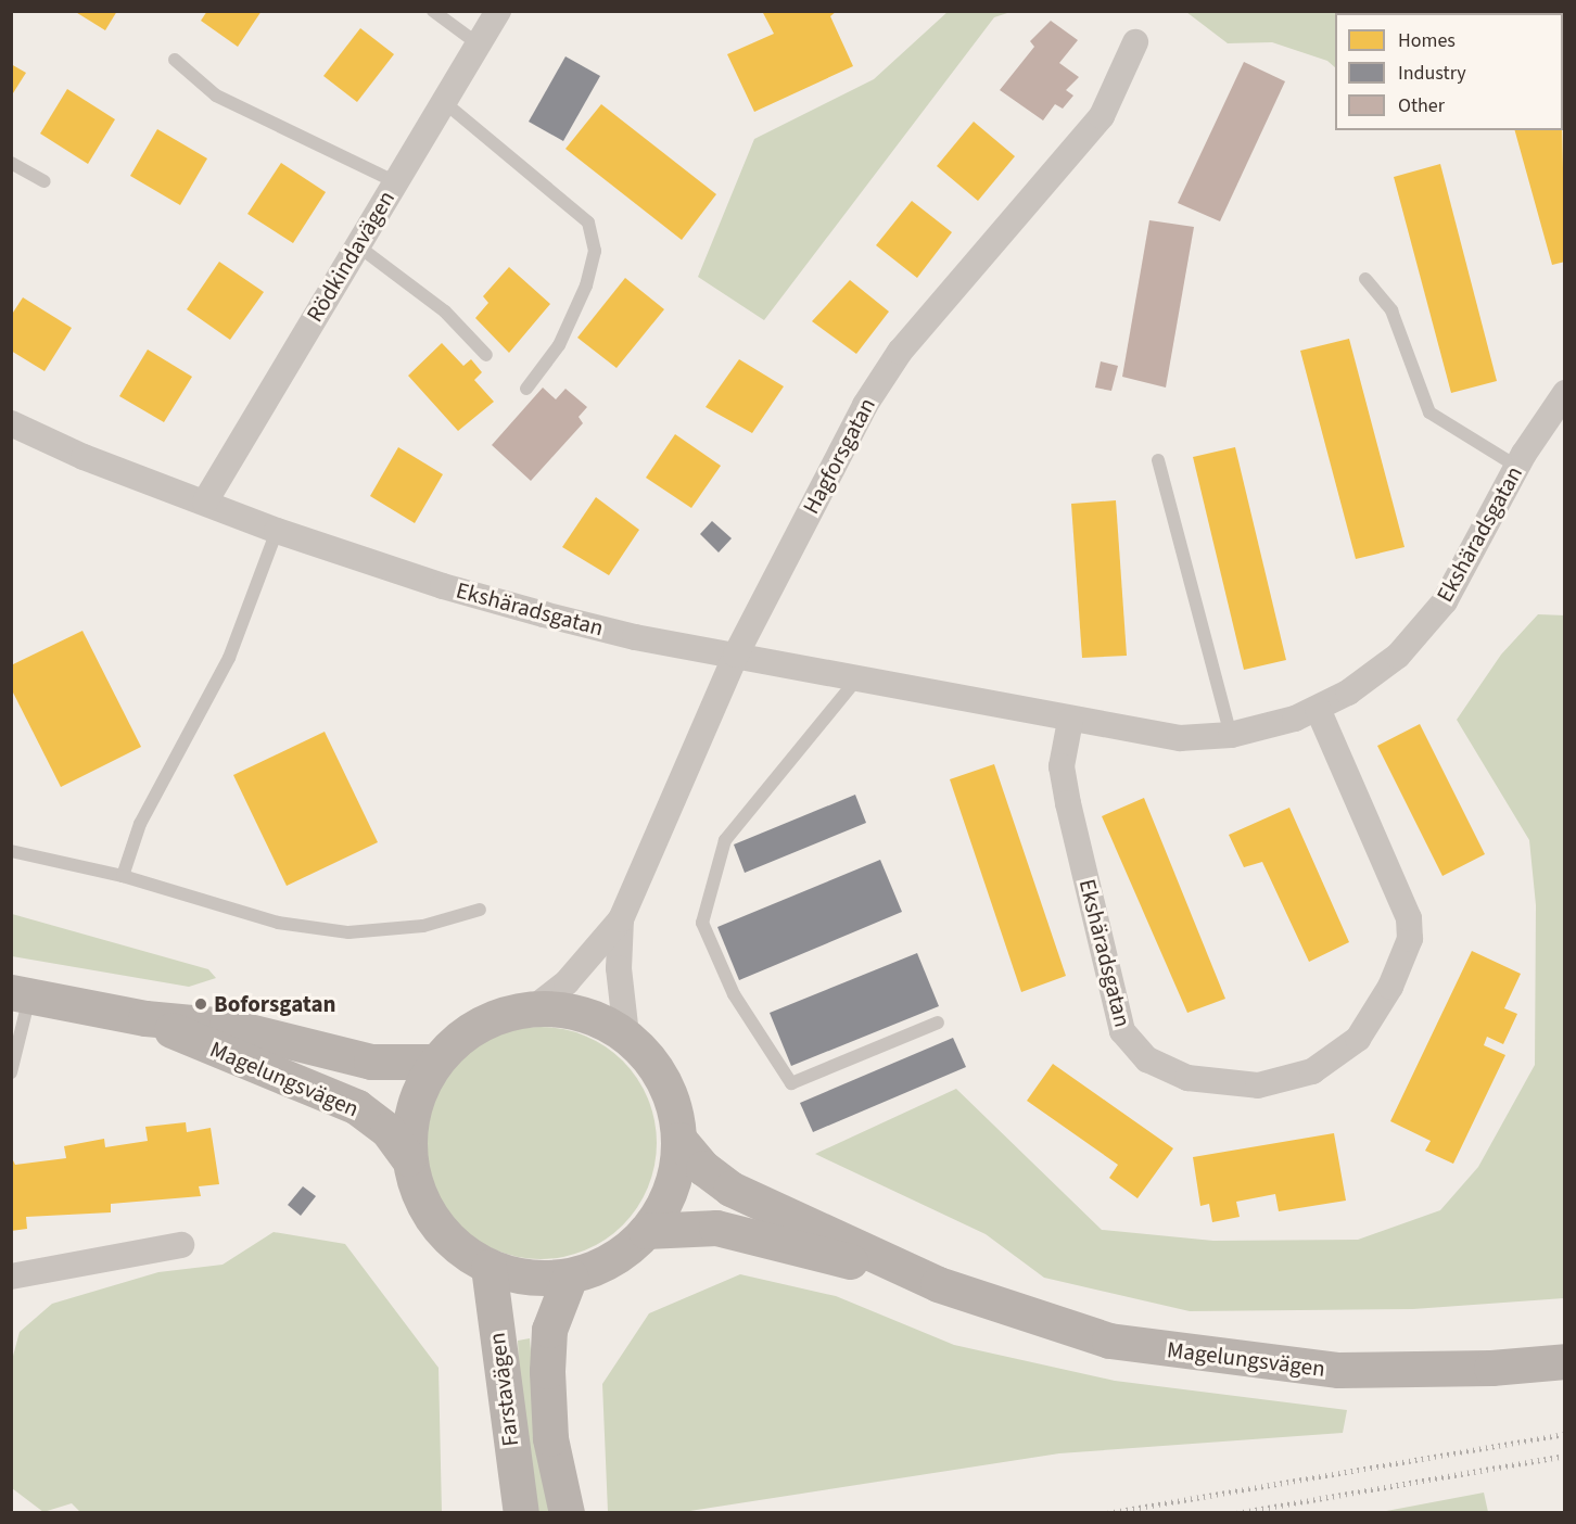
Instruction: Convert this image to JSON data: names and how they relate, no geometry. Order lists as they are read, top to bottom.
{
  "streets": {
    "main road": ["Magelungsvägen", "Farstavägen"],
    "street": ["Rödkindavägen", "Hagforsgatan", "Ekshäradsgatan"]
  },
  "crossings": [
    ["Rödkindavägen", "Ekshäradsgatan"],
    ["Hagforsgatan", "Ekshäradsgatan"]
  ],
  "places": ["Boforsgatan"],
  "legend": ["Homes", "Industry", "Other"]
}
